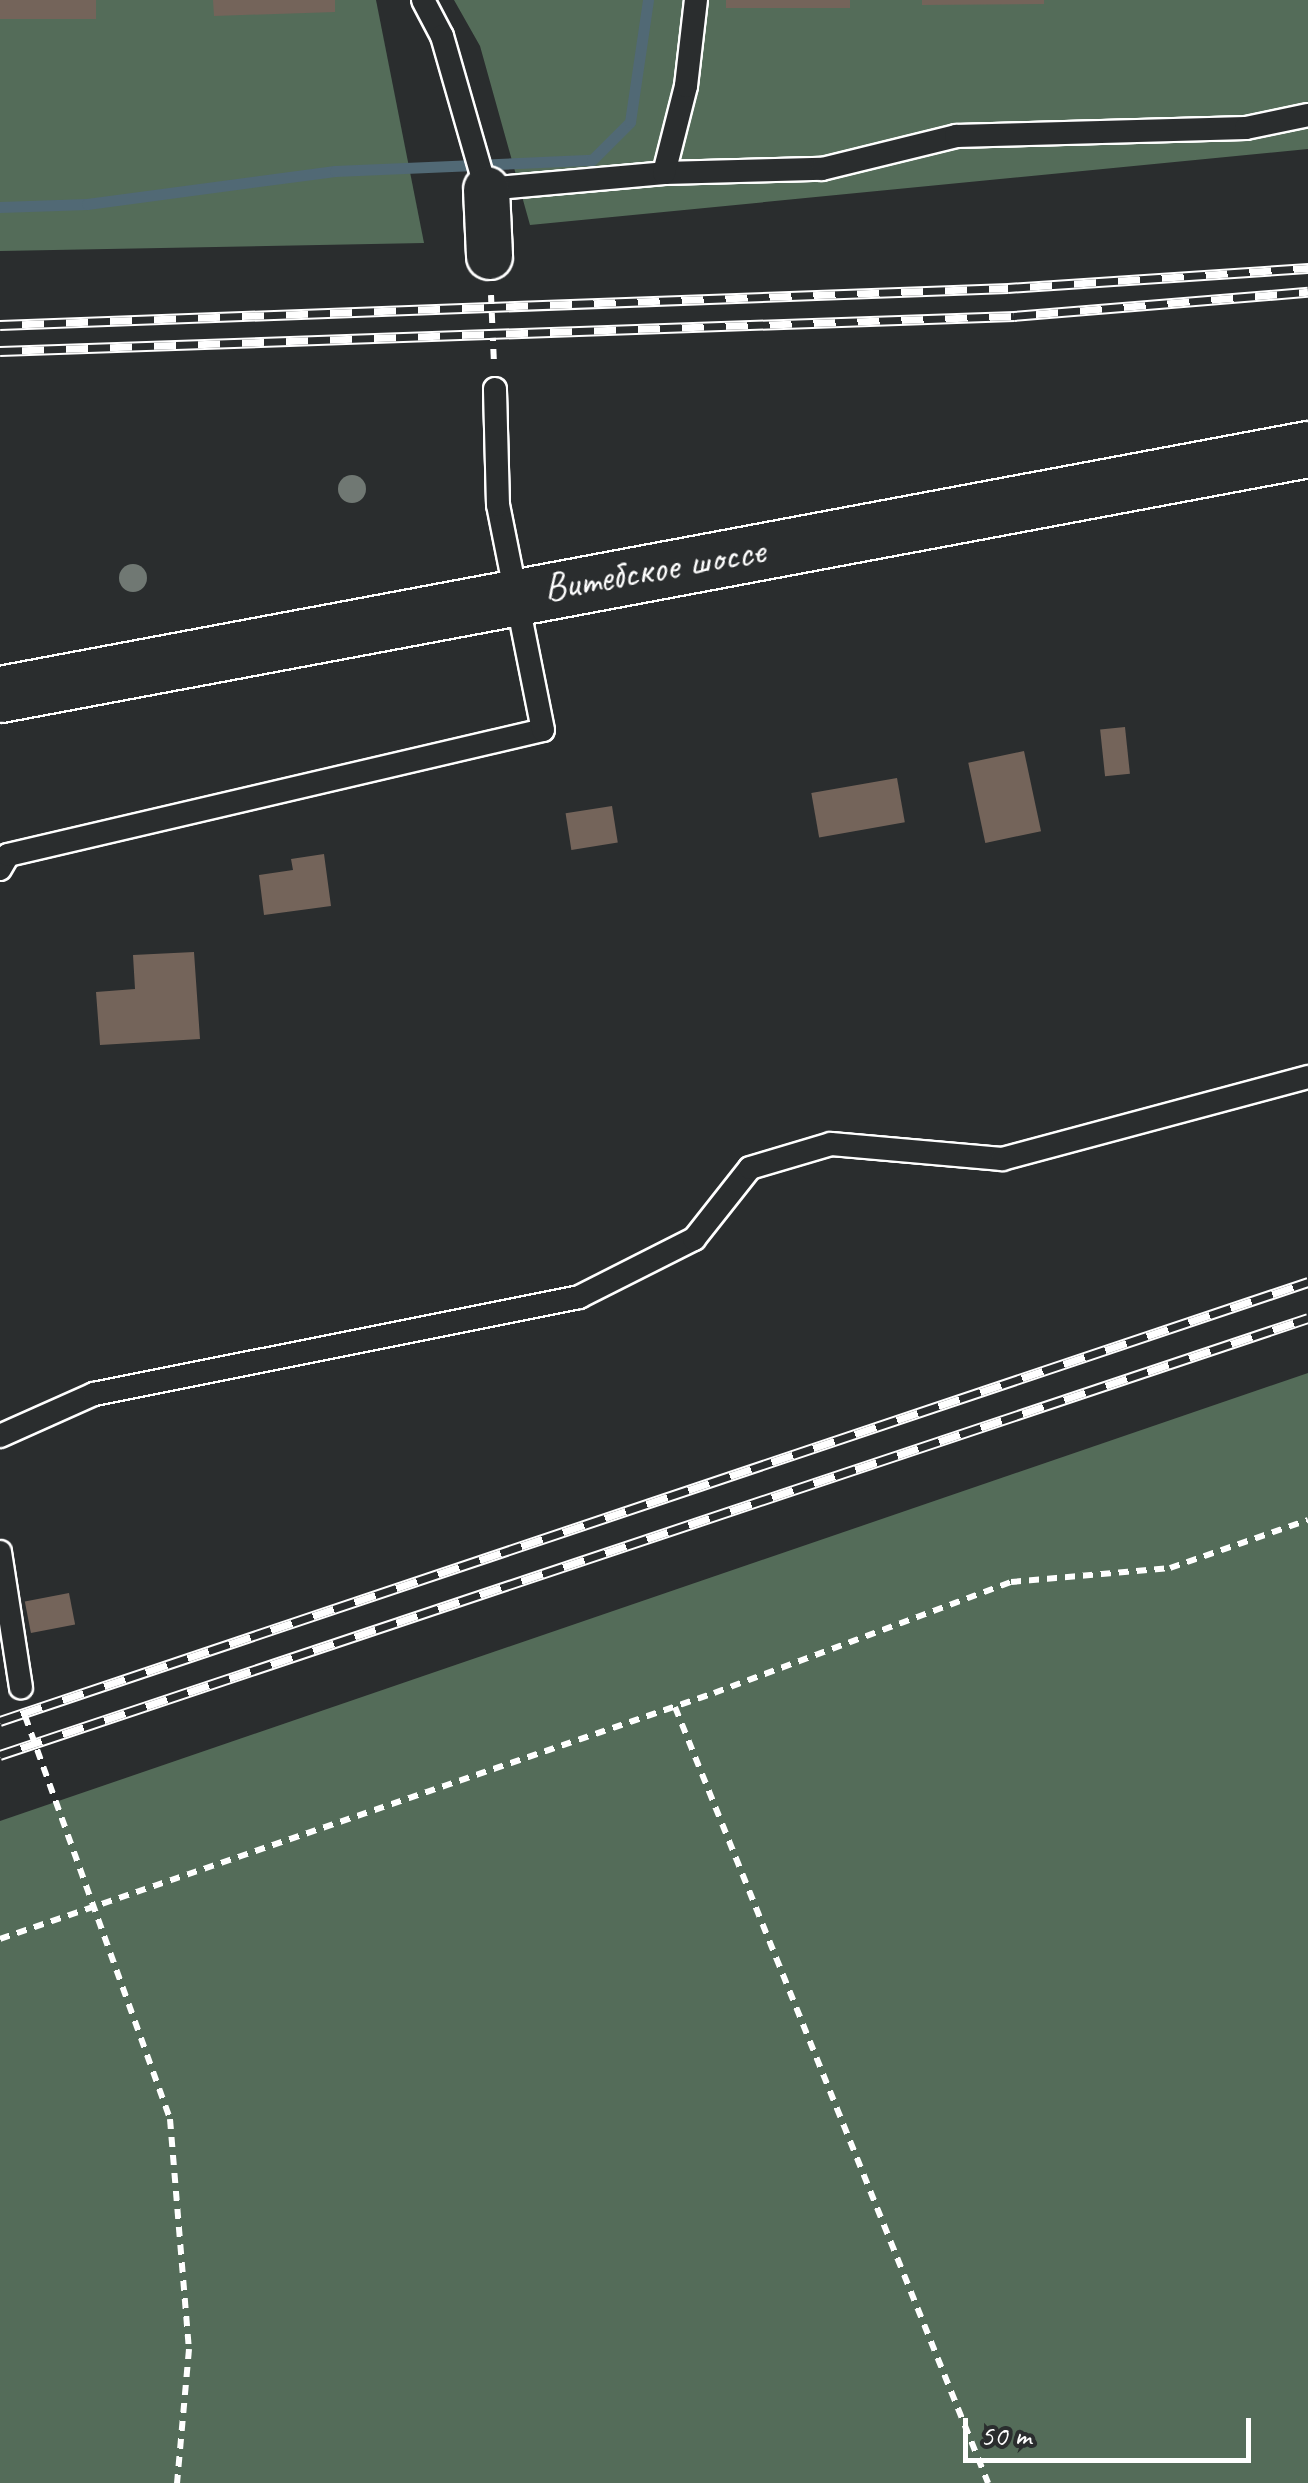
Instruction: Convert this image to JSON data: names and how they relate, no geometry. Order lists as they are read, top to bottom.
{
  "streets": {
    "main road": ["Витебское шоссе"]
  },
  "scale_bar": "50 m"
}
